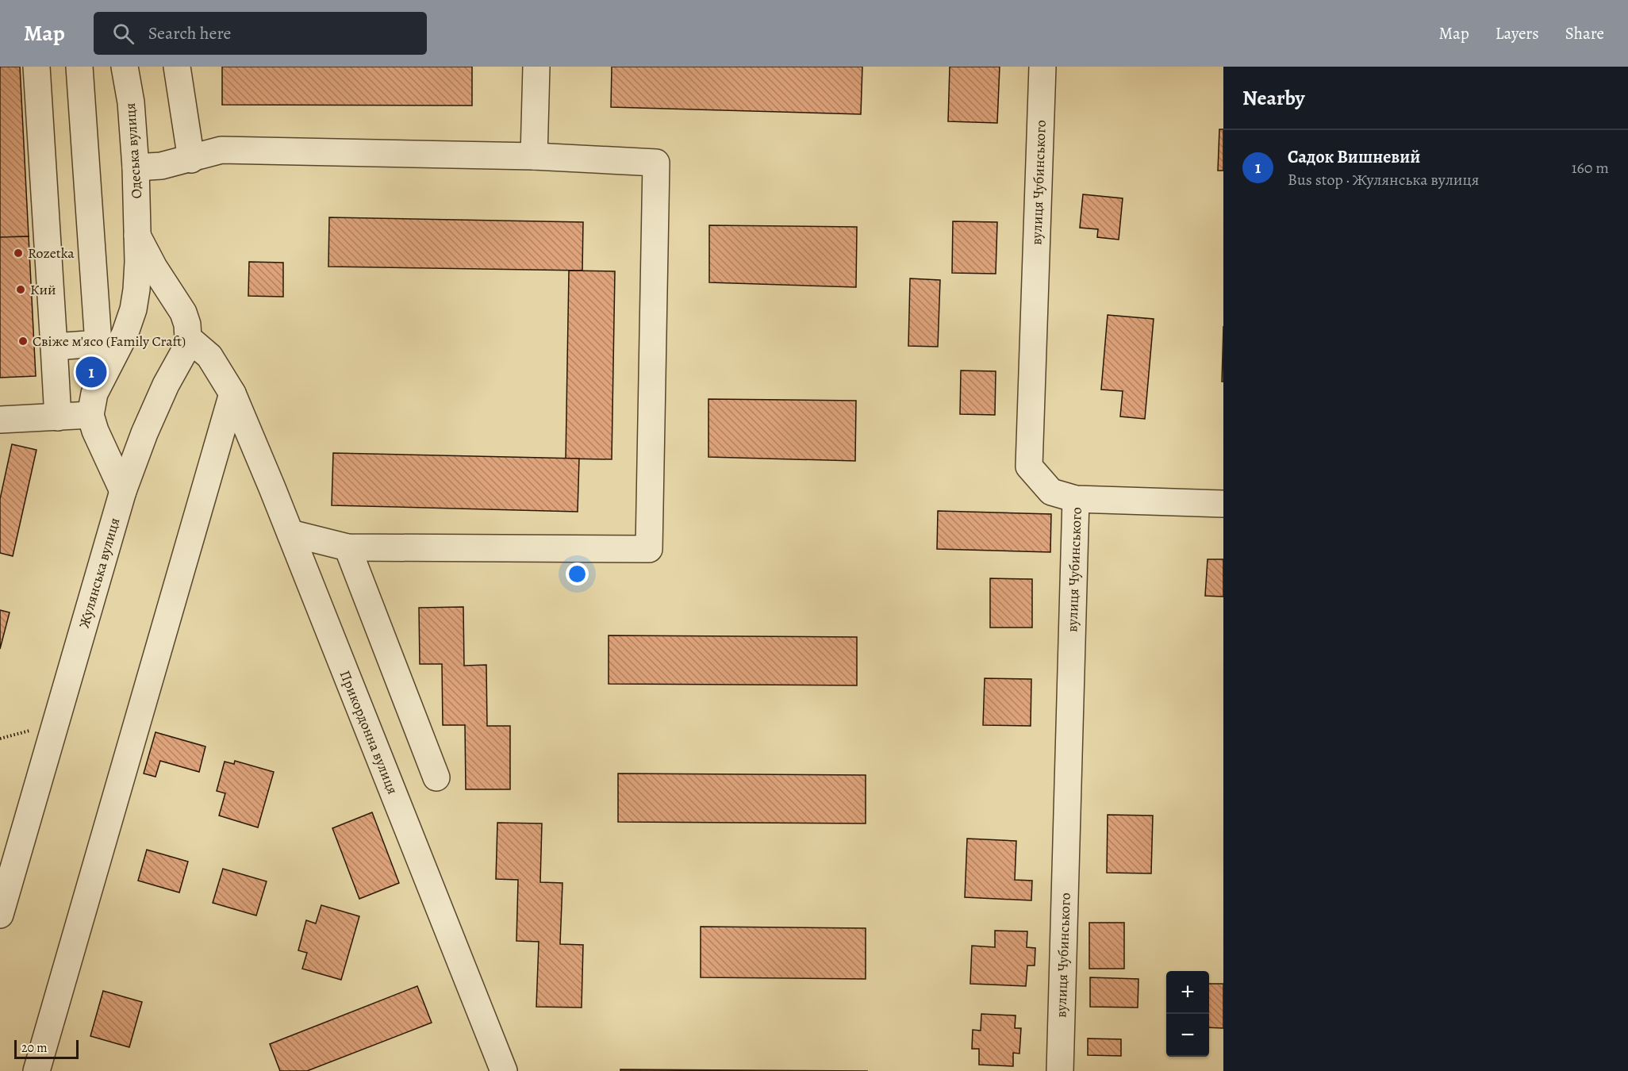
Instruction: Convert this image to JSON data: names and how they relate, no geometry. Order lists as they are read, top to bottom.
{
  "streets": {
    "street": [
      "Одеська вулиця",
      "вулиця Чубинського",
      "Жулянська вулиця",
      "Прикордонна вулиця"
    ]
  },
  "crossings": [
    ["Жулянська вулиця", "Прикордонна вулиця"]
  ],
  "places": ["Rozetka", "Кий", "Свіже м'ясо (Family Craft)"],
  "scale_bar": "20 m",
  "page": {
    "header": "Map",
    "search": "Search here",
    "nav": ["Map", "Layers", "Share"],
    "heading": "Nearby",
    "list": [
      {
        "mark": "1",
        "name": "Садок Вишневий",
        "note": "Bus stop · Жулянська вулиця",
        "value": "160 m"
      }
    ],
    "pins": "1",
    "map_buttons": ["+", "−"],
    "scale": "20 m"
  }
}
